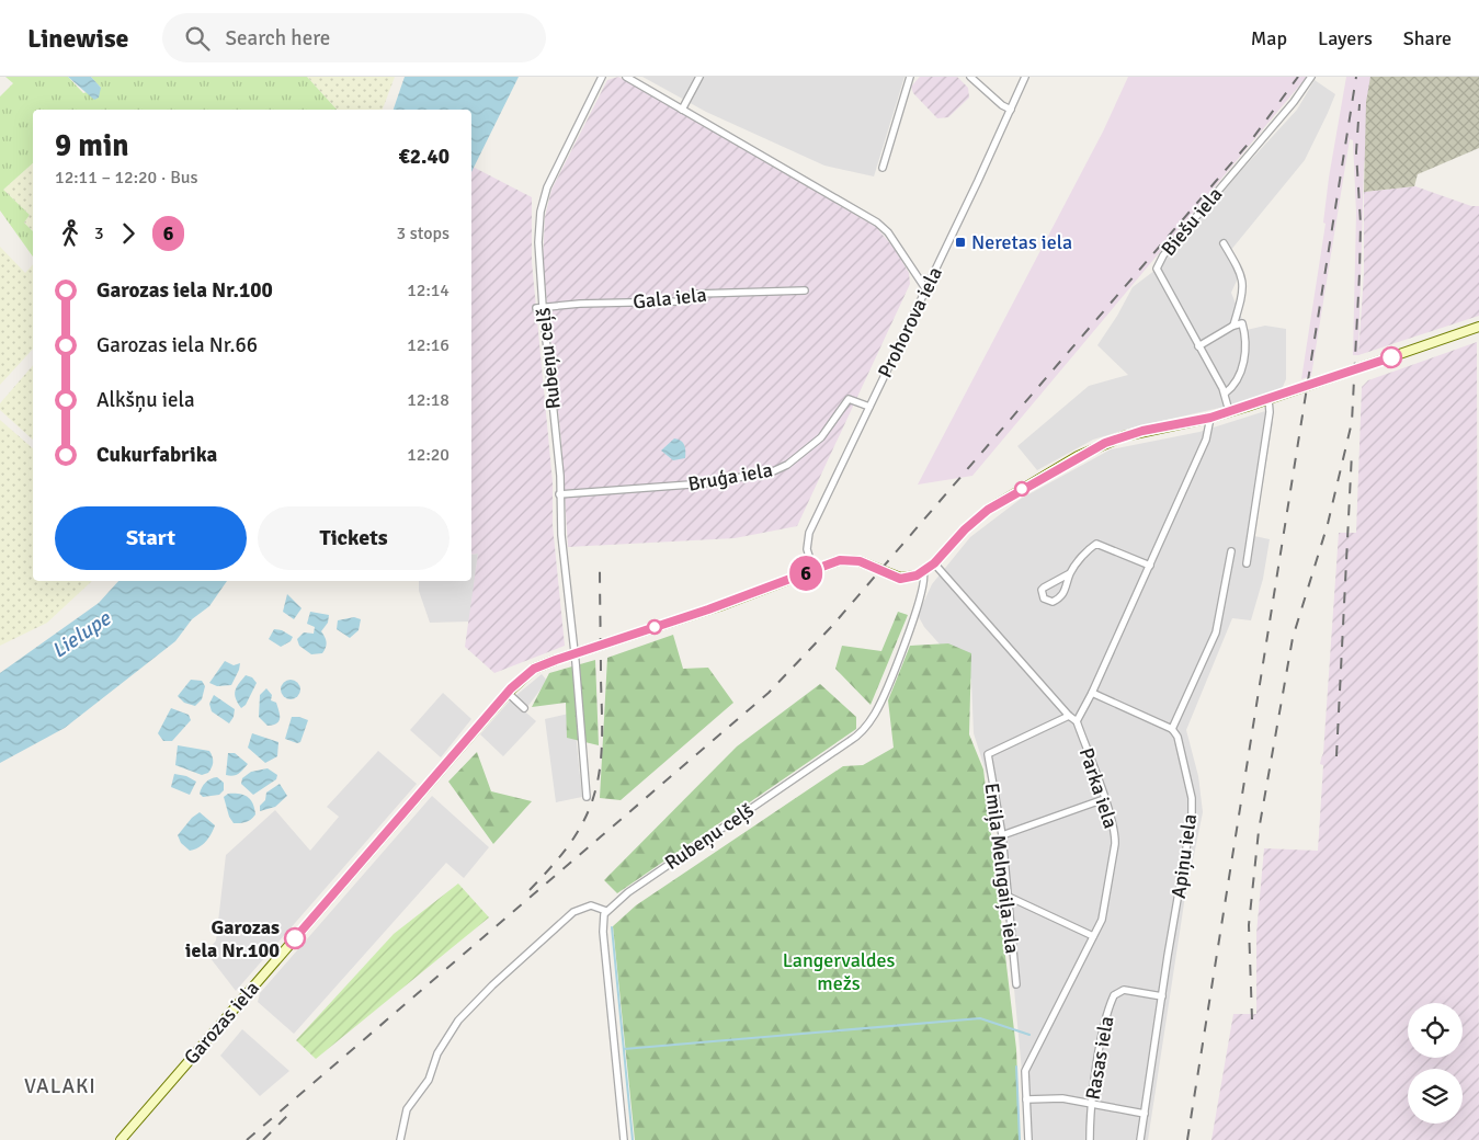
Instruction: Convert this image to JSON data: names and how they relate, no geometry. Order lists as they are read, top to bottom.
{
  "streets": {
    "main road": ["Garozas iela"],
    "street": [
      "Biešu iela",
      "Gala iela",
      "Prohorova iela",
      "Rubeņu ceļš",
      "Bruģa iela",
      "Parka iela",
      "Apiņu iela",
      "Emiļa Melngaiļa iela",
      "Rasas iela"
    ]
  },
  "crossings": [
    ["Biešu iela", "Garozas iela"],
    ["Gala iela", "Rubeņu ceļš"],
    ["Prohorova iela", "Bruģa iela"],
    ["Prohorova iela", "Garozas iela"],
    ["Rubeņu ceļš", "Bruģa iela"],
    ["Rubeņu ceļš", "Garozas iela"],
    ["Apiņu iela", "Rasas iela"]
  ],
  "districts": ["VALAKI"],
  "water": ["Lielupe"],
  "parks": ["Langervaldes mežs"],
  "places": {
    "transit": ["Neretas iela"],
    "other": ["Garozas iela Nr.100"]
  },
  "lines": ["bus line 6"],
  "page": {
    "header": "Linewise",
    "search": "Search here",
    "nav": ["Map", "Layers", "Share"],
    "on_map": "6",
    "heading": ["9 min", "12:11 – 12:20 · Bus", "€2.40"],
    "legs": ["3", "6", "3 stops"],
    "list": [
      {
        "name": "Garozas iela Nr.100",
        "value": "12:14"
      },
      {
        "name": "Garozas iela Nr.66",
        "value": "12:16"
      },
      {
        "name": "Alkšņu iela",
        "value": "12:18"
      },
      {
        "name": "Cukurfabrika",
        "value": "12:20"
      }
    ],
    "buttons": ["Start", "Tickets"]
  }
}
